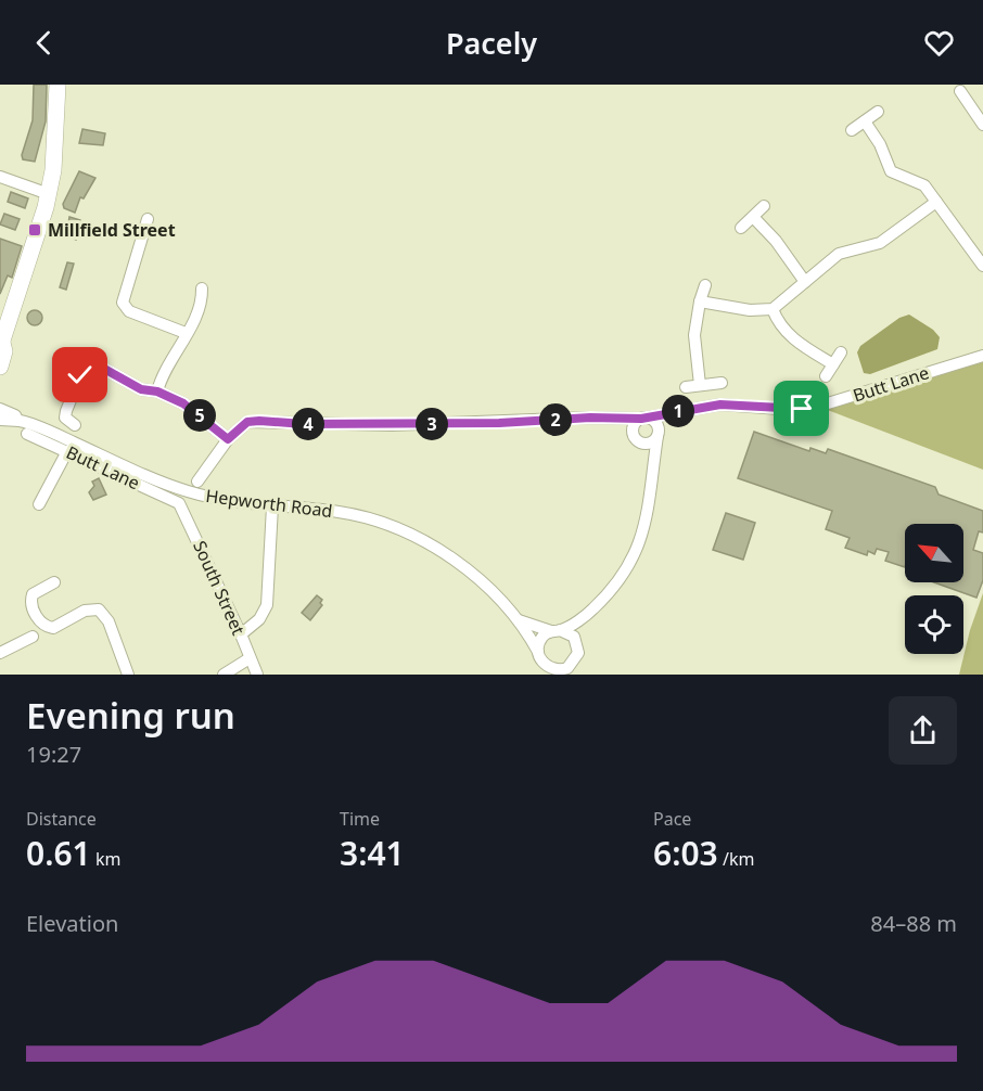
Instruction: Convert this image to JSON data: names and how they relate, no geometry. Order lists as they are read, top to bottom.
{
  "streets": {
    "street": ["Butt Lane", "Hepworth Road", "South Street"]
  },
  "crossings": [
    ["Butt Lane", "South Street"]
  ],
  "places": {
    "transit": ["Millfield Street"]
  },
  "north": "top left",
  "page": {
    "header": "Pacely",
    "pins": [
      "1",
      "5",
      "2",
      "3",
      "4"
    ],
    "heading": ["Evening run", "19:27"],
    "stats": [
      ["Distance", "0.61 km"],
      ["Time", "3:41"],
      ["Pace", "6:03 /km"]
    ],
    "chart": ["Elevation", "84–88 m"]
  }
}
